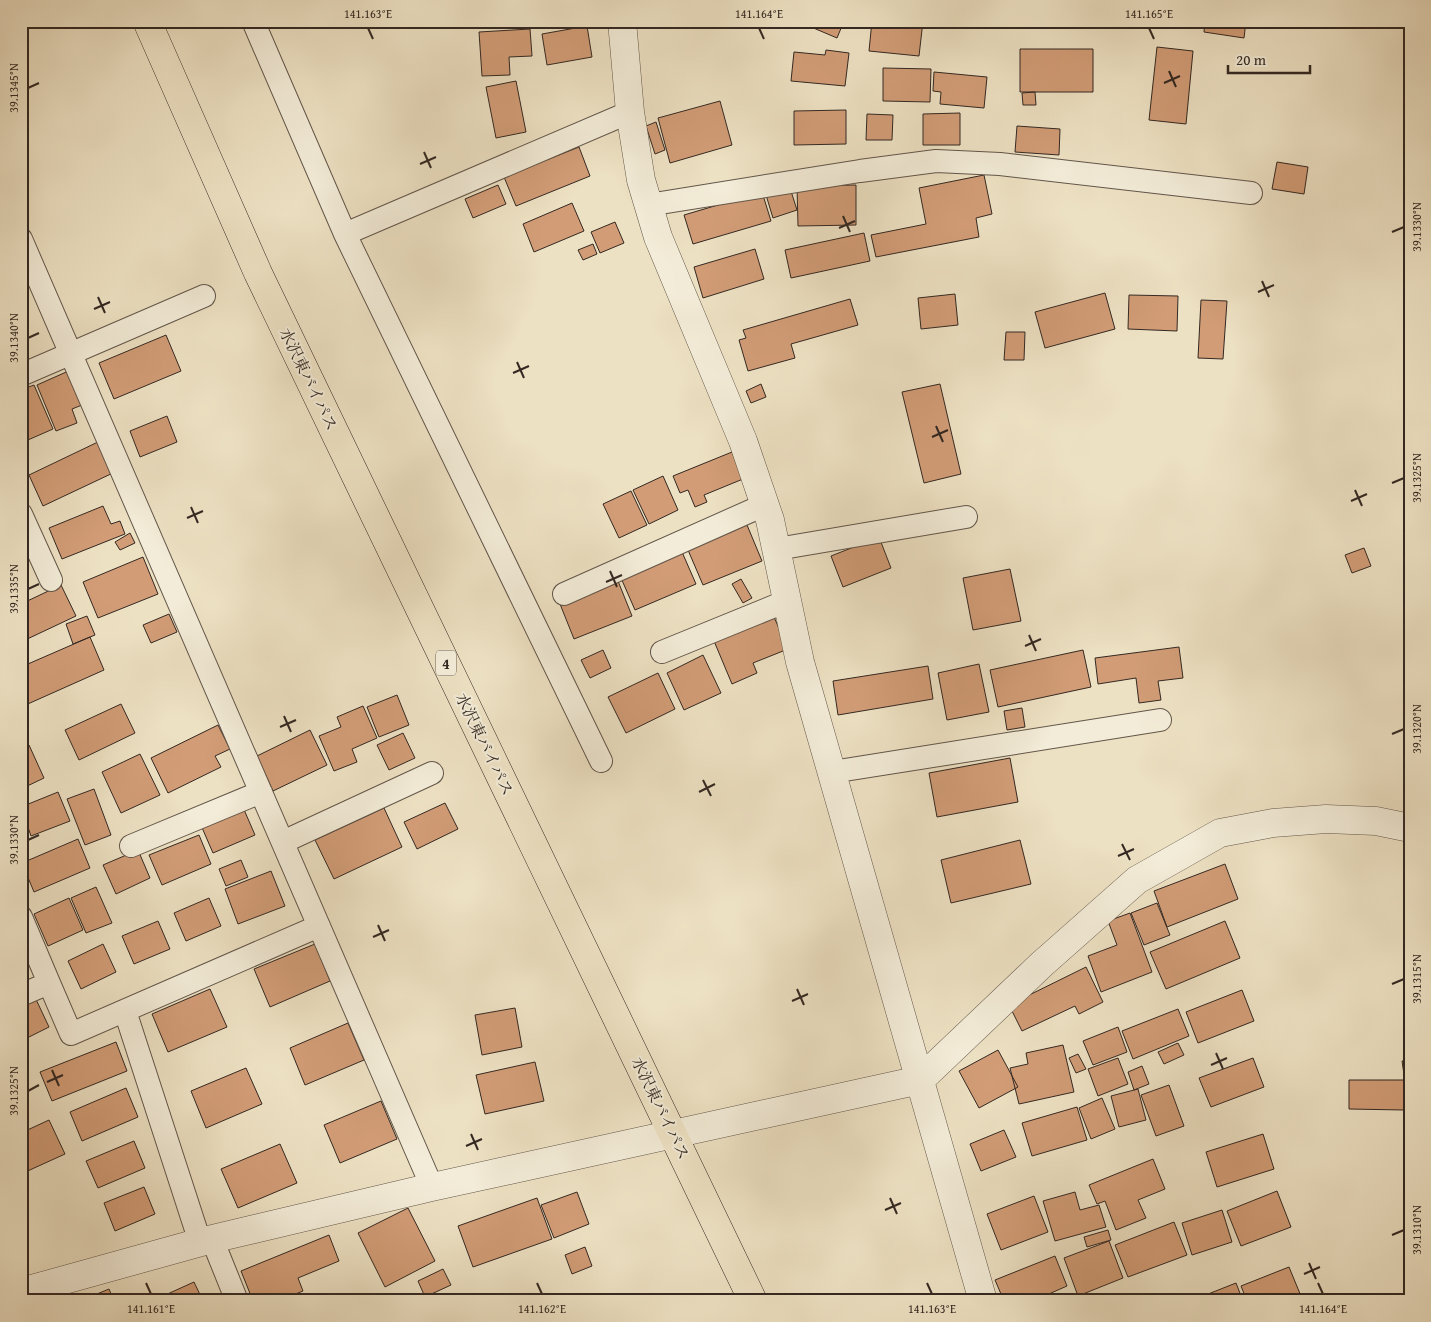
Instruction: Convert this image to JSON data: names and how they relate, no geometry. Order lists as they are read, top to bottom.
{
  "streets": {
    "highway": ["水沢東バイパス", "4"]
  },
  "scale_bar": "20 m",
  "coordinates": [
    "141.163°E",
    "141.164°E",
    "141.165°E",
    "39.1345°N",
    "39.1330°N",
    "39.1340°N",
    "39.1325°N",
    "39.1335°N",
    "39.1320°N",
    "39.1315°N",
    "39.1310°N",
    "141.161°E",
    "141.162°E"
  ]
}
